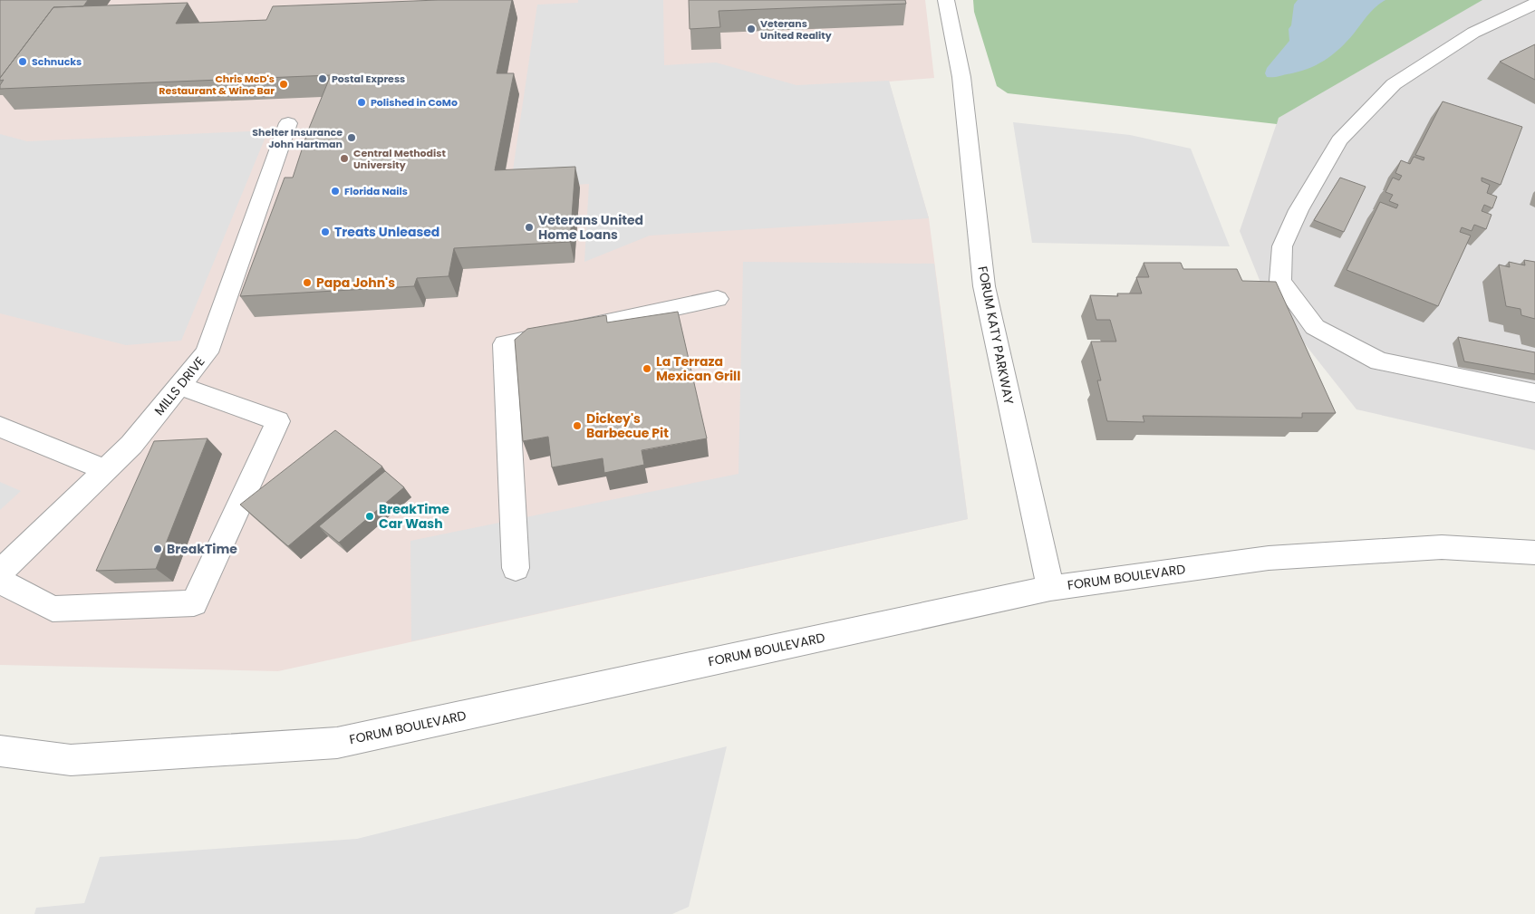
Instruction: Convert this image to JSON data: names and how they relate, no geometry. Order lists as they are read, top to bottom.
{
  "streets": {
    "street": ["FORUM KATY PARKWAY", "MILLS DRIVE", "FORUM BOULEVARD"]
  },
  "crossings": [
    ["FORUM KATY PARKWAY", "FORUM BOULEVARD"]
  ],
  "places": [
    "Veterans United Reality",
    "Schnucks",
    "Postal Express",
    "Chris McD's Restaurant & Wine Bar",
    "Polished in CoMo",
    "Shelter Insurance John Hartman",
    "Central Methodist University",
    "Florida Nails",
    "Veterans United Home Loans",
    "Treats Unleased",
    "Papa John's",
    "La Terraza Mexican Grill",
    "Dickey's Barbecue Pit",
    "BreakTime Car Wash",
    "BreakTime"
  ]
}
